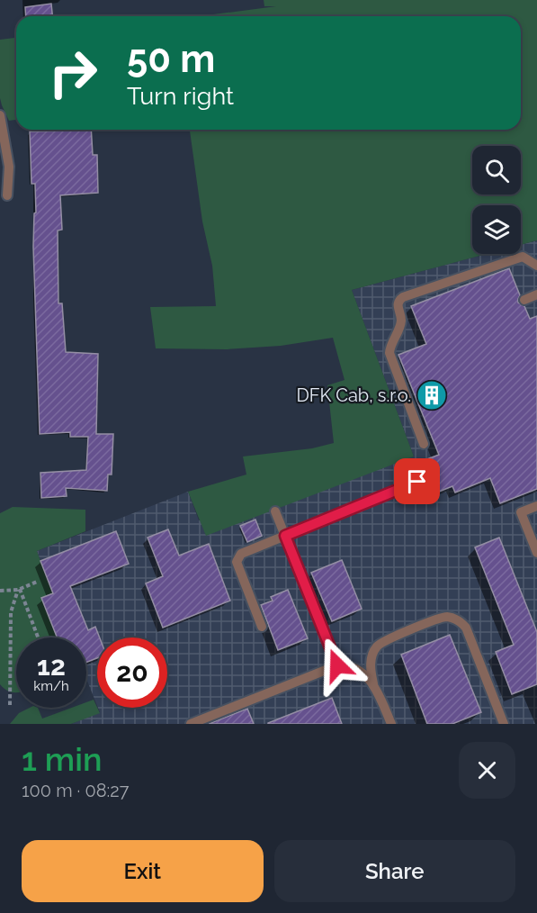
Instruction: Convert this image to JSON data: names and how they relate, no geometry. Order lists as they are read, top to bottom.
{
  "places": {
    "building": ["DFK Cab, s.r.o."]
  },
  "page": {
    "turn": ["50 m", "Turn right"],
    "speed": "12 km/h",
    "limit": "20",
    "heading": ["1 min", "100 m · 08:27"],
    "buttons": ["Exit", "Share"]
  }
}
